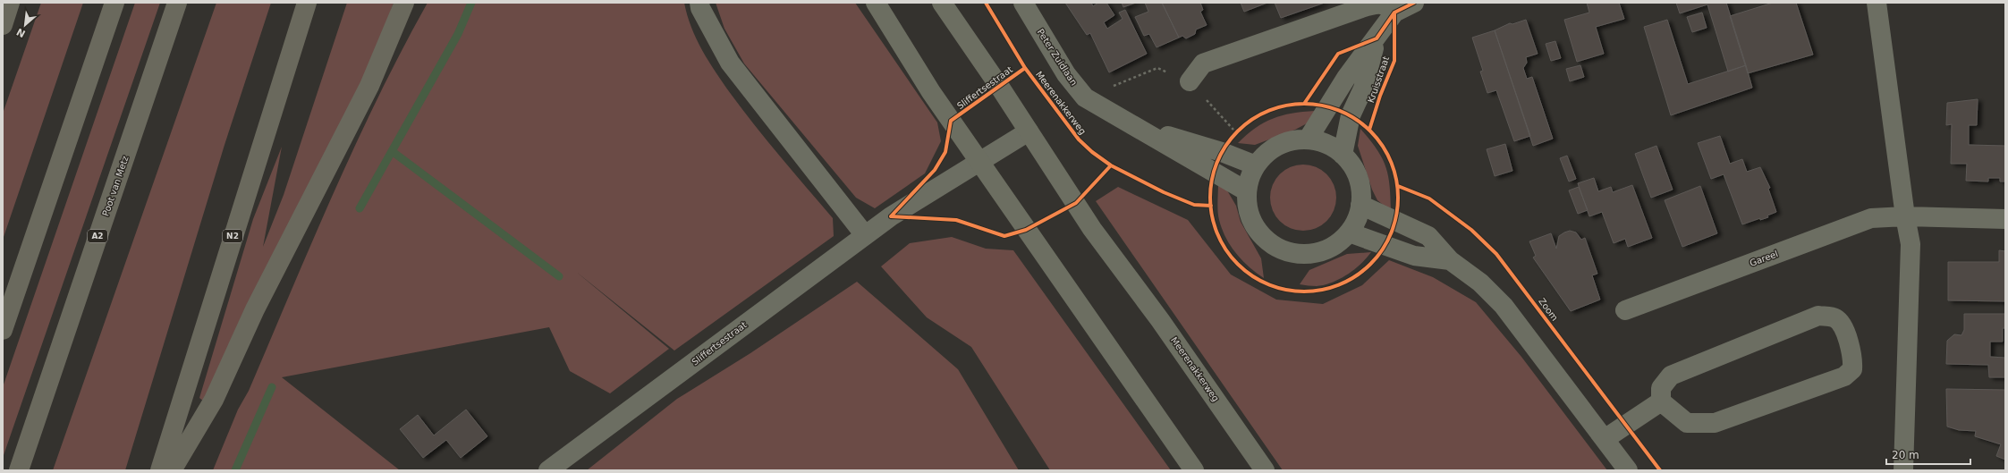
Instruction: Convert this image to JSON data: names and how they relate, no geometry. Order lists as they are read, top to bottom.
{
  "streets": {
    "highway": ["Poot van Metz", "A2", "N2"],
    "main road": ["Meerenakkerweg"],
    "street": [
      "Peter Zuidlaan",
      "Kruisstraat",
      "Sliffertsestraat",
      "Gareel"
    ],
    "cycle path": ["Zoom"]
  },
  "crossings": [
    ["Peter Zuidlaan", "Kruisstraat"],
    ["Sliffertsestraat", "Meerenakkerweg"]
  ],
  "scale_bar": "20 m",
  "north": "bottom left"
}
